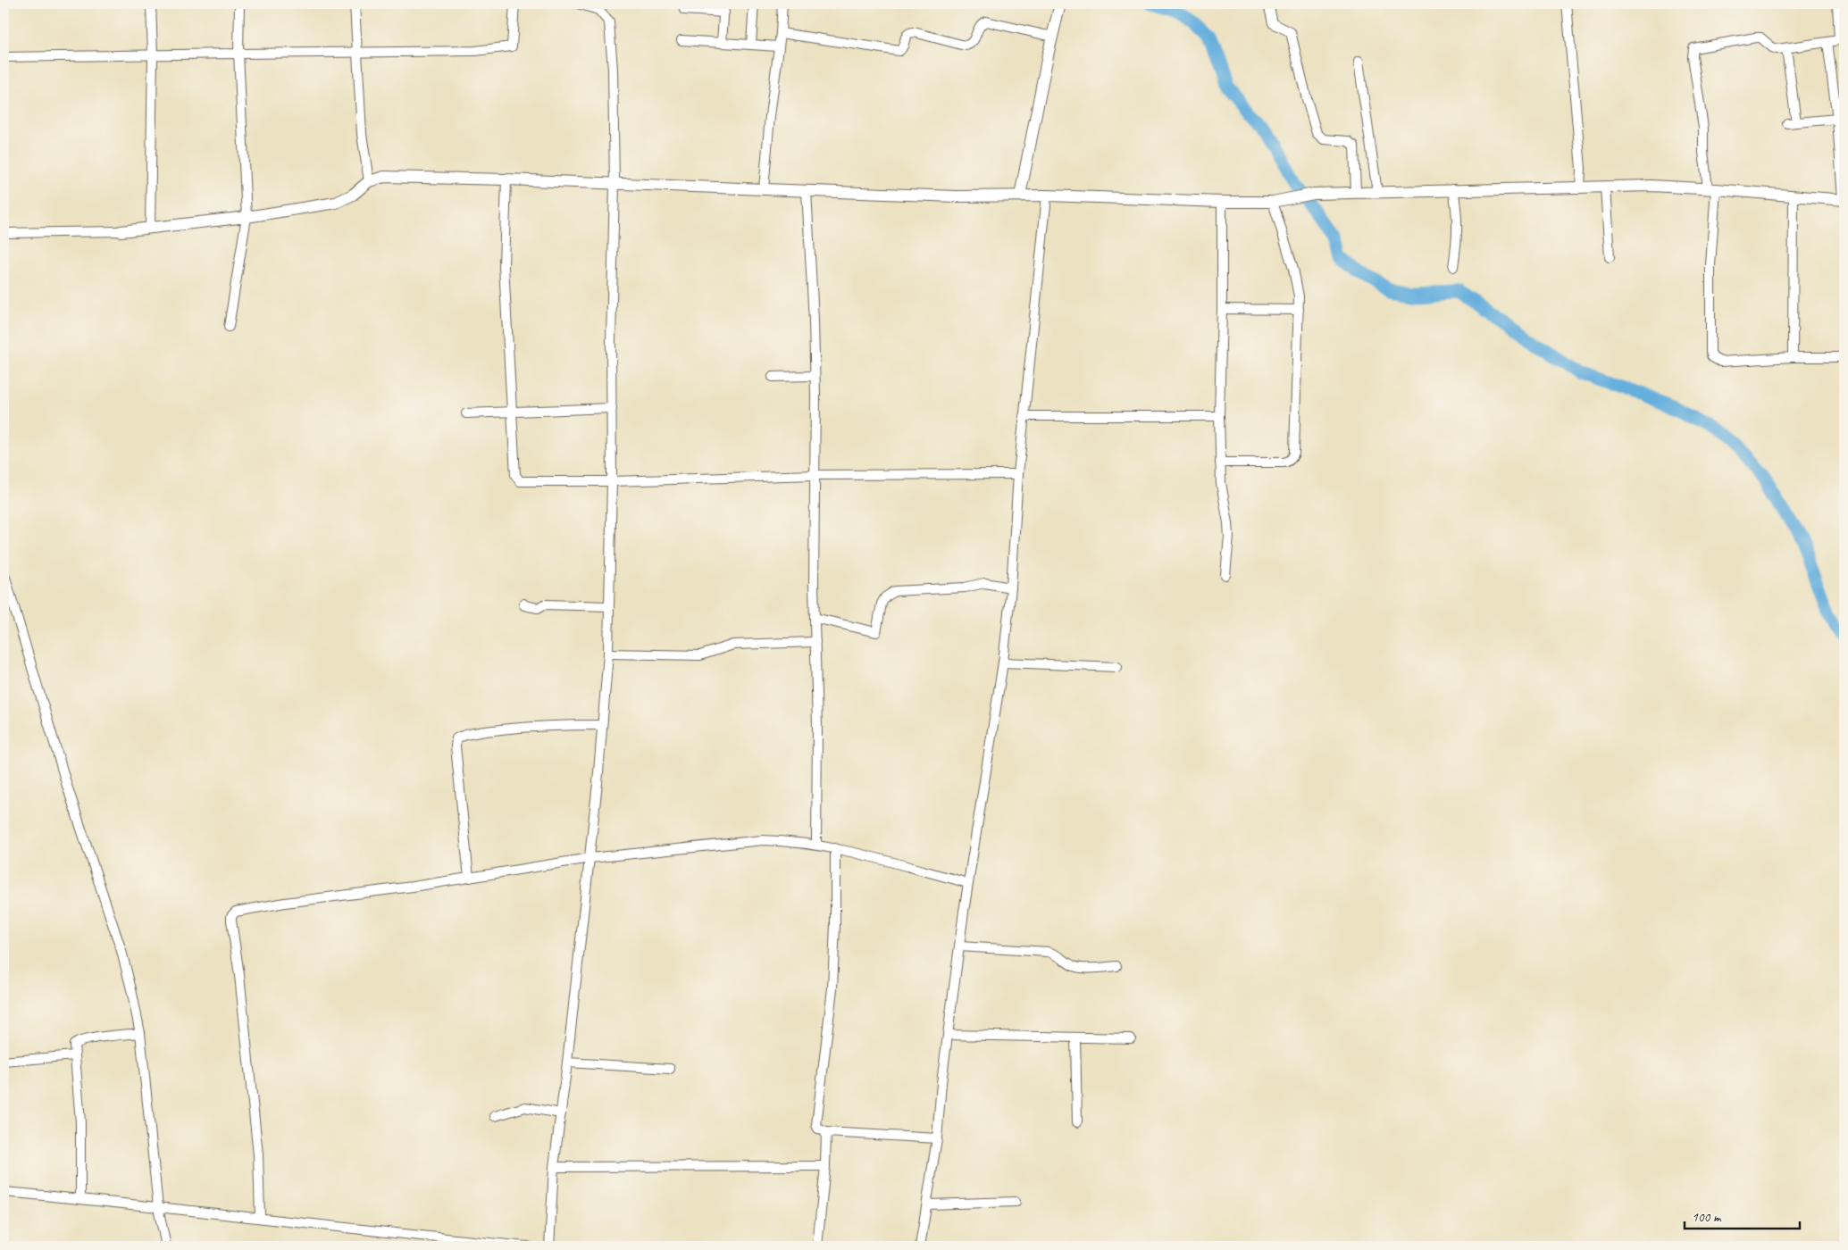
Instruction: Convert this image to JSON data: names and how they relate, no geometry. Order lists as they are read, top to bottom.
{
  "scale_bar": "100 m"
}
